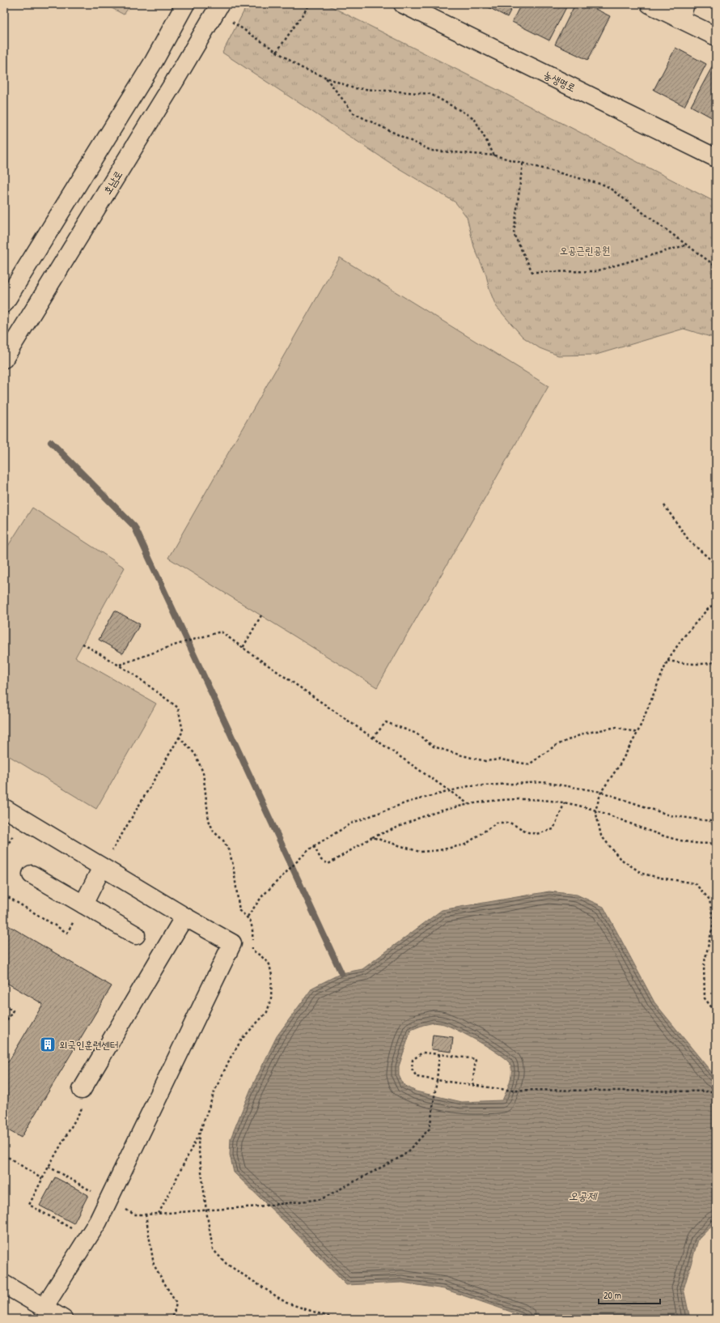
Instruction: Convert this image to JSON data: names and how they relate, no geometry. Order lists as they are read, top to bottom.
{
  "streets": {
    "main road": ["농생명로", "호남로"]
  },
  "water": ["오공제"],
  "parks": ["오공근린공원"],
  "places": {
    "building": ["외국인훈련센터"]
  },
  "scale_bar": "20 m"
}
